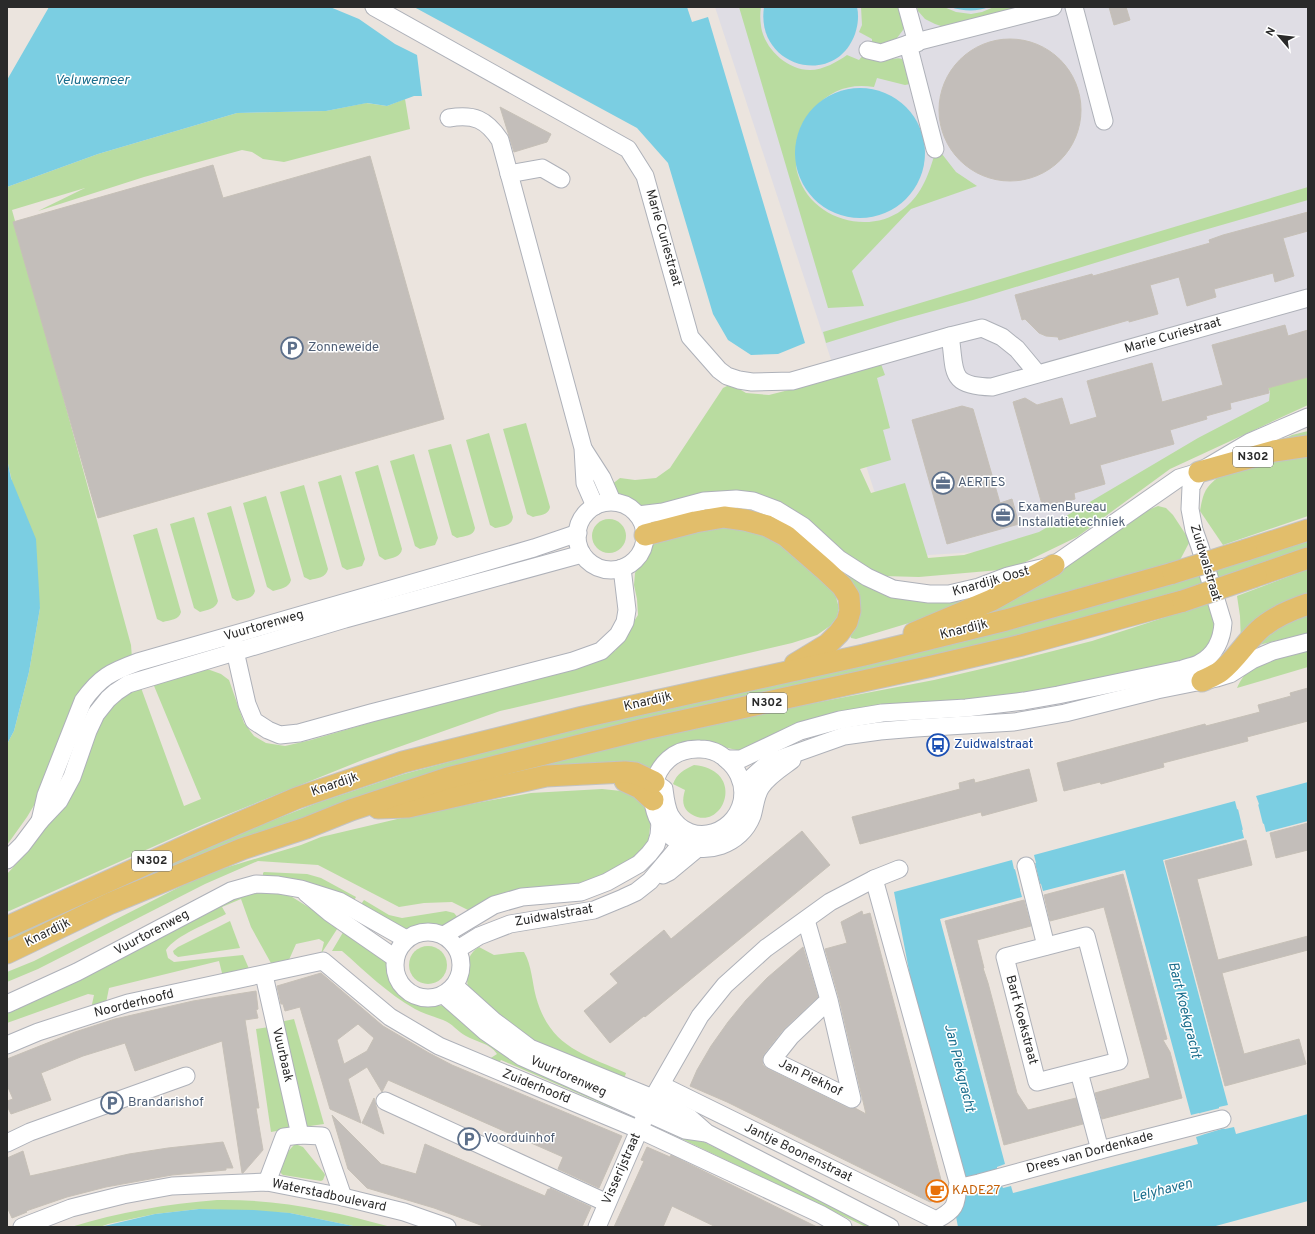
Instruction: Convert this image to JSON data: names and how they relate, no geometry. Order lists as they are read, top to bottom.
{
  "streets": {
    "main road": ["N302", "Knardijk"],
    "street": [
      "Marie Curiestraat",
      "Zuidwalstraat",
      "Knardijk Oost",
      "Vuurtorenweg",
      "Noorderhoofd",
      "Bart Koekstraat",
      "Vuurbaak",
      "Jan Piekhof",
      "Zuiderhoofd",
      "Jantje Boonenstraat",
      "Drees van Dordenkade",
      "Visserijstraat",
      "Waterstadboulevard"
    ]
  },
  "crossings": [
    ["N302", "Zuidwalstraat"],
    ["N302", "Knardijk Oost"],
    ["N302", "Knardijk"],
    ["Zuidwalstraat", "Knardijk Oost"],
    ["Zuidwalstraat", "Vuurtorenweg"],
    ["Knardijk Oost", "Vuurtorenweg"],
    ["Vuurtorenweg", "Jantje Boonenstraat"],
    ["Vuurtorenweg", "Visserijstraat"],
    ["Noorderhoofd", "Vuurbaak"],
    ["Noorderhoofd", "Zuiderhoofd"],
    ["Vuurbaak", "Zuiderhoofd"],
    ["Jan Piekhof", "Visserijstraat"],
    ["Zuiderhoofd", "Visserijstraat"],
    ["Jantje Boonenstraat", "Drees van Dordenkade"],
    ["Jantje Boonenstraat", "Visserijstraat"]
  ],
  "water": [
    "Veluwemeer",
    "Bart Koekgracht",
    "Jan Piekgracht",
    "Lelyhaven"
  ],
  "places": {
    "parking": ["Zonneweide", "Brandarishof", "Voorduinhof"],
    "office": ["AERTES", "ExamenBureau Installatietechniek"],
    "bus stop": ["Zuidwalstraat"],
    "cafe": ["KADE27"]
  },
  "north": "top left"
}
